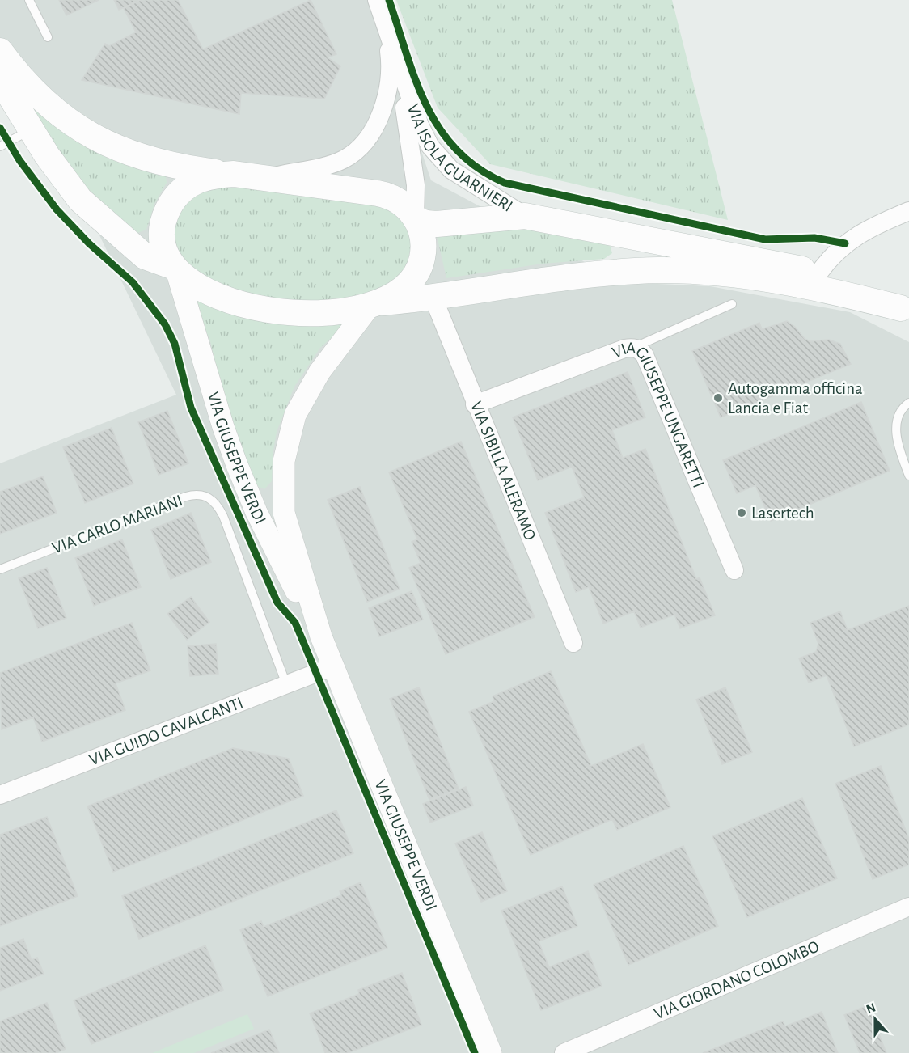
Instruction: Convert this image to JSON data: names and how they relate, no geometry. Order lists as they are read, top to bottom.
{
  "streets": {
    "street": [
      "VIA ISOLA GUARNIERI",
      "VIA GIUSEPPE UNGARETTI",
      "VIA GIUSEPPE VERDI",
      "VIA SIBILLA ALERAMO",
      "VIA GUIDO CAVALCANTI",
      "VIA GIORDANO COLOMBO"
    ],
    "lane": ["VIA CARLO MARIANI"]
  },
  "crossings": [
    ["VIA GIUSEPPE UNGARETTI", "VIA SIBILLA ALERAMO"],
    ["VIA GIUSEPPE VERDI", "VIA GUIDO CAVALCANTI"],
    ["VIA CARLO MARIANI", "VIA GUIDO CAVALCANTI"]
  ],
  "places": ["Autogamma officina Lancia e Fiat", "Lasertech"],
  "north": "top"
}
